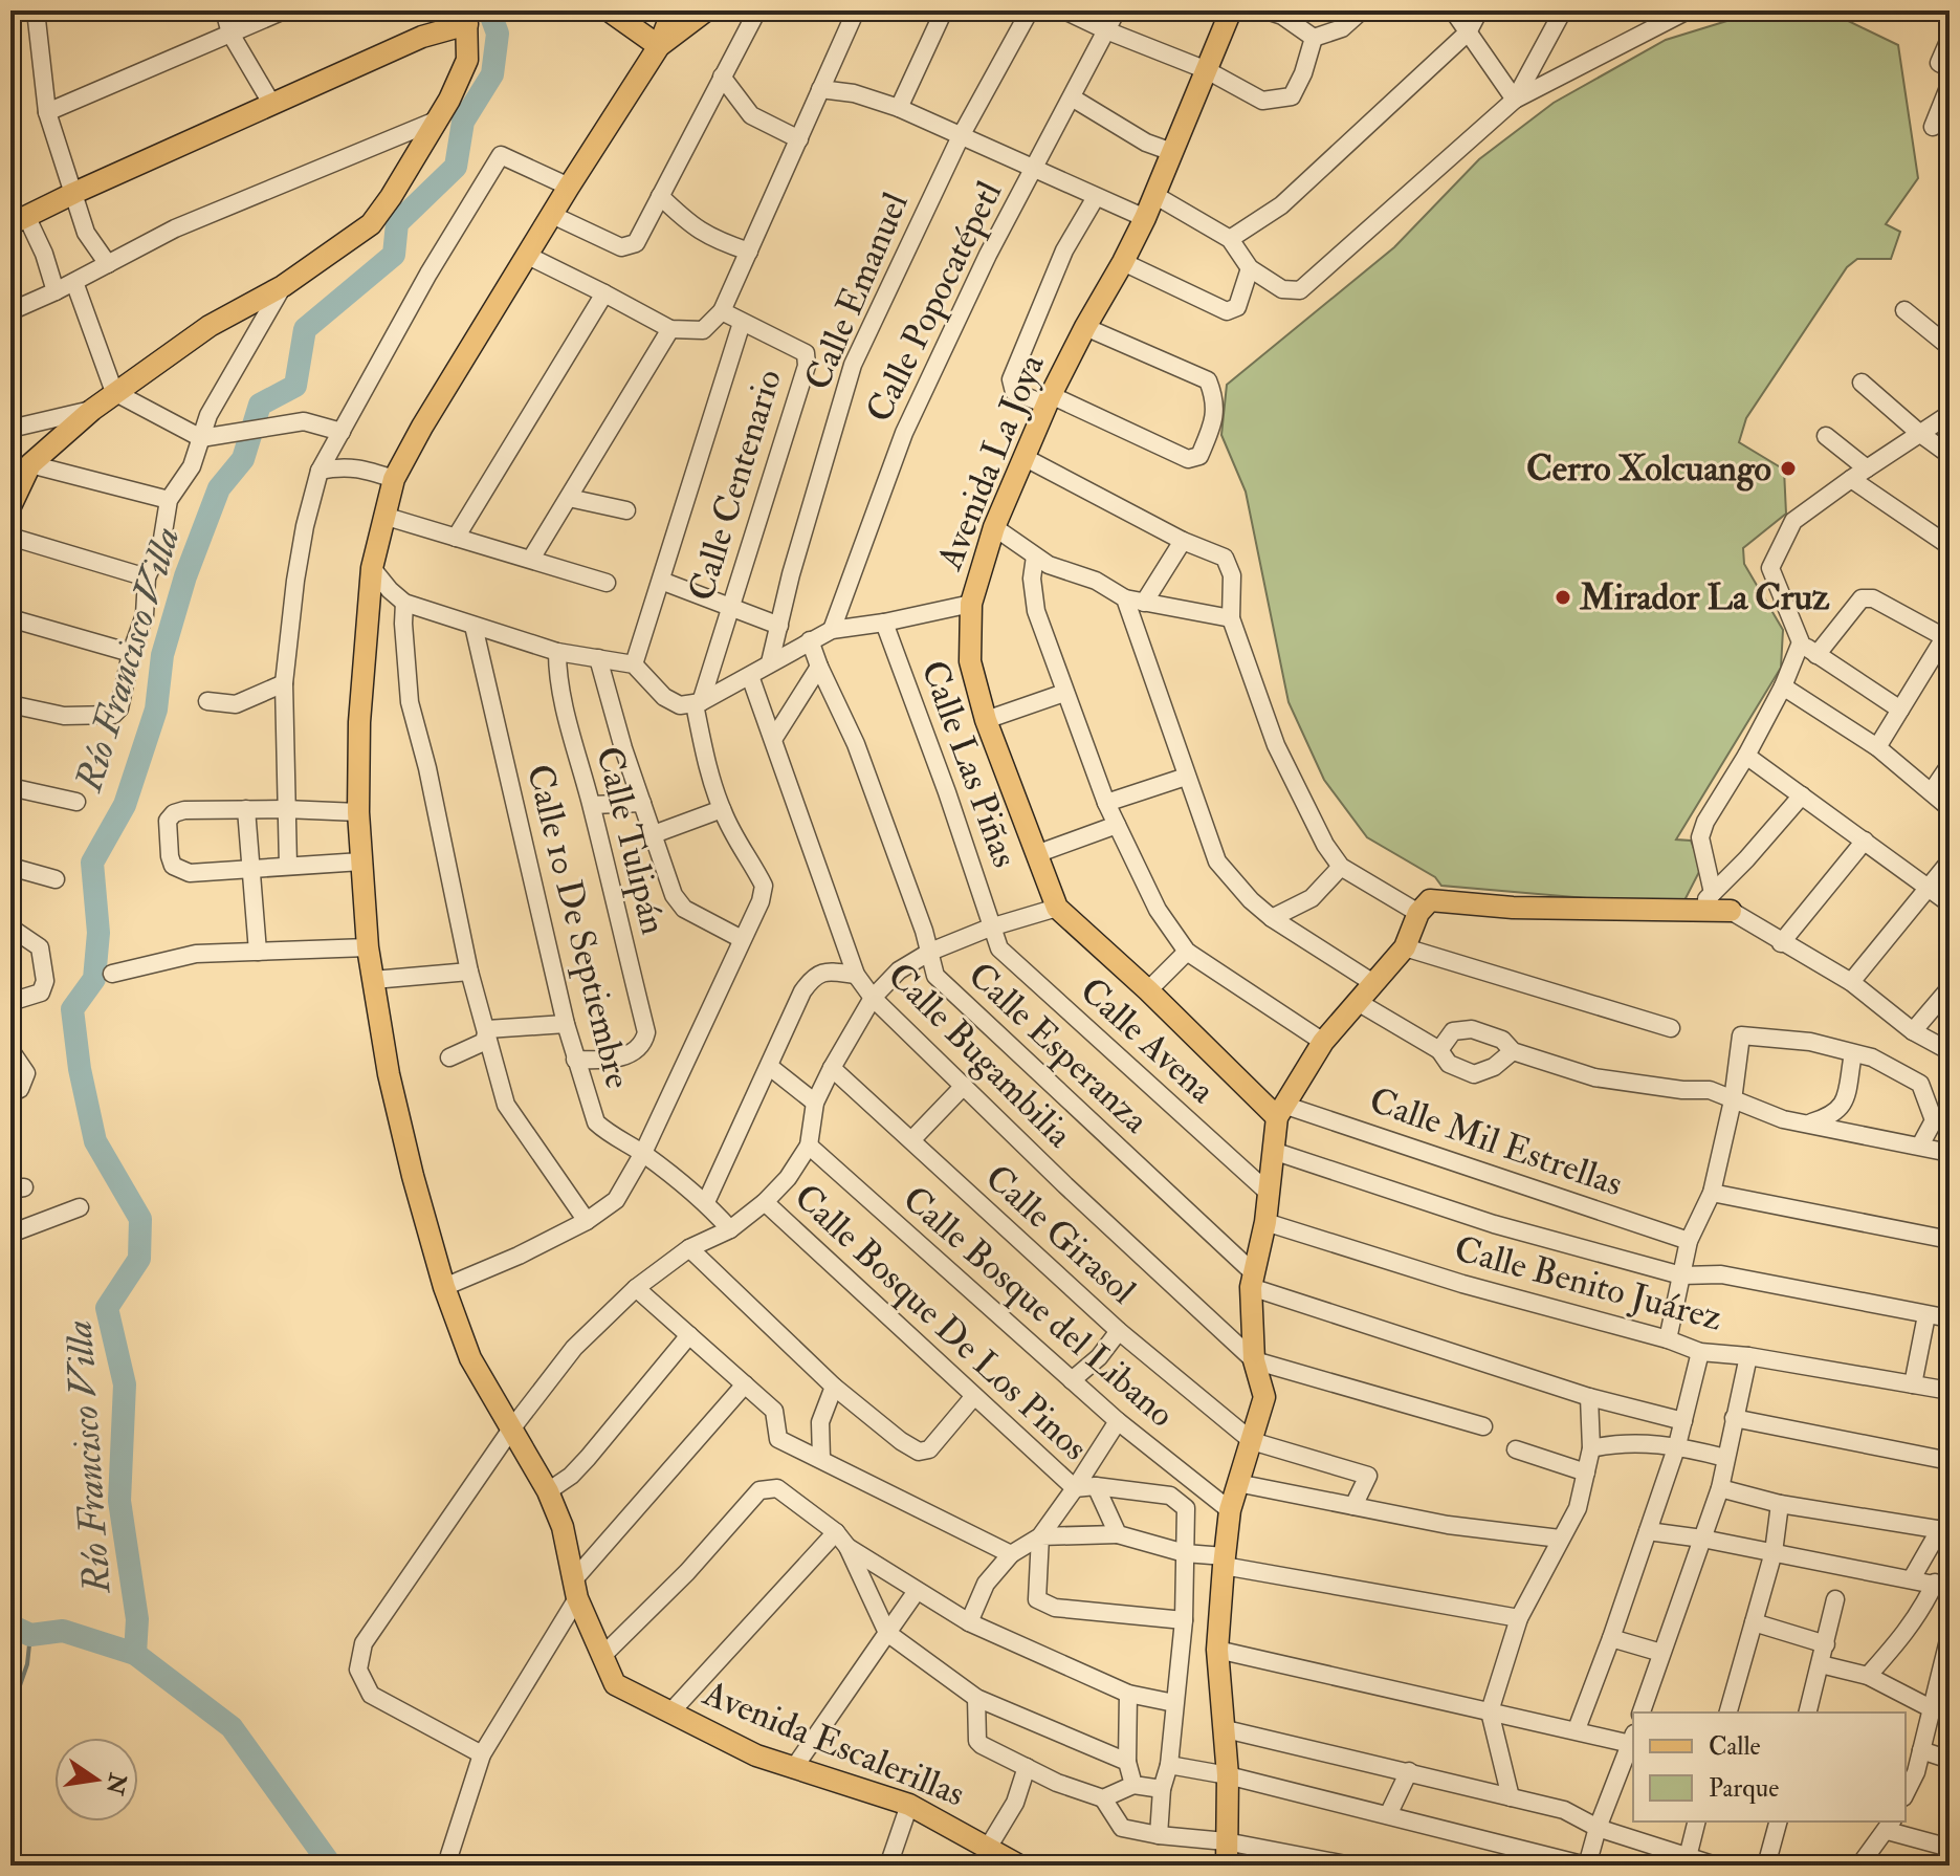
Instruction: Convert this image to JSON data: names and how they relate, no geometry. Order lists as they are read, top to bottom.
{
  "streets": {
    "main road": ["Avenida La Joya", "Avenida Escalerillas"],
    "street": [
      "Calle Emanuel",
      "Calle Popocatépetl",
      "Calle Centenario",
      "Calle Las Piñas",
      "Calle Tulipán",
      "Calle 10 De Septiembre",
      "Calle Avena",
      "Calle Esperanza",
      "Calle Bugambilia",
      "Calle Mil Estrellas",
      "Calle Girasol",
      "Calle Benito Juárez",
      "Calle Bosque del Libano",
      "Calle Bosque De Los Pinos"
    ]
  },
  "crossings": [
    ["Avenida La Joya", "Calle Mil Estrellas"],
    ["Calle Las Piñas", "Calle Avena"],
    ["Calle Tulipán", "Calle 10 De Septiembre"]
  ],
  "water": ["Río Francisco Villa"],
  "places": ["Cerro Xolcuango", "Mirador La Cruz"],
  "legend": ["Calle", "Parque"],
  "north": "right"
}
